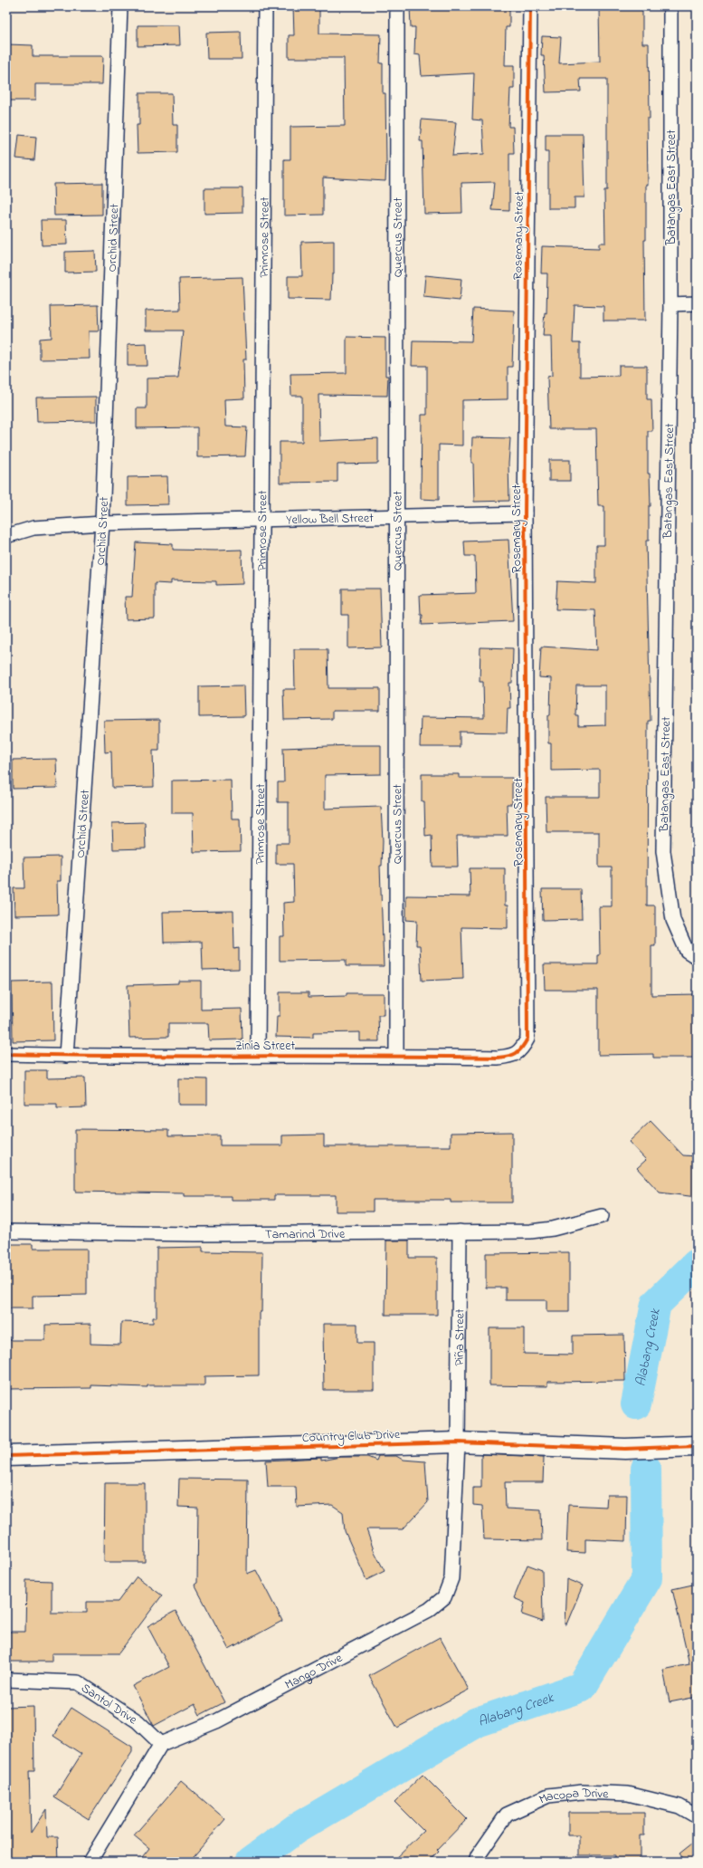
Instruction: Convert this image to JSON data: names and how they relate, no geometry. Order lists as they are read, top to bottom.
{
  "streets": {
    "street": [
      "Batangas East Street",
      "Rosemary Street",
      "Primrose Street",
      "Quercus Street",
      "Orchid Street",
      "Yellow Bell Street",
      "Zinia Street",
      "Tamarind Drive",
      "Piña Street",
      "Country Club Drive",
      "Mango Drive",
      "Santol Drive",
      "Macopa Drive"
    ]
  },
  "crossings": [
    ["Rosemary Street", "Yellow Bell Street"],
    ["Rosemary Street", "Zinia Street"],
    ["Primrose Street", "Yellow Bell Street"],
    ["Primrose Street", "Zinia Street"],
    ["Quercus Street", "Yellow Bell Street"],
    ["Quercus Street", "Zinia Street"],
    ["Orchid Street", "Yellow Bell Street"],
    ["Orchid Street", "Zinia Street"],
    ["Tamarind Drive", "Piña Street"],
    ["Piña Street", "Country Club Drive"],
    ["Piña Street", "Mango Drive"],
    ["Country Club Drive", "Mango Drive"],
    ["Mango Drive", "Santol Drive"]
  ],
  "water": ["Alabang Creek"]
}
